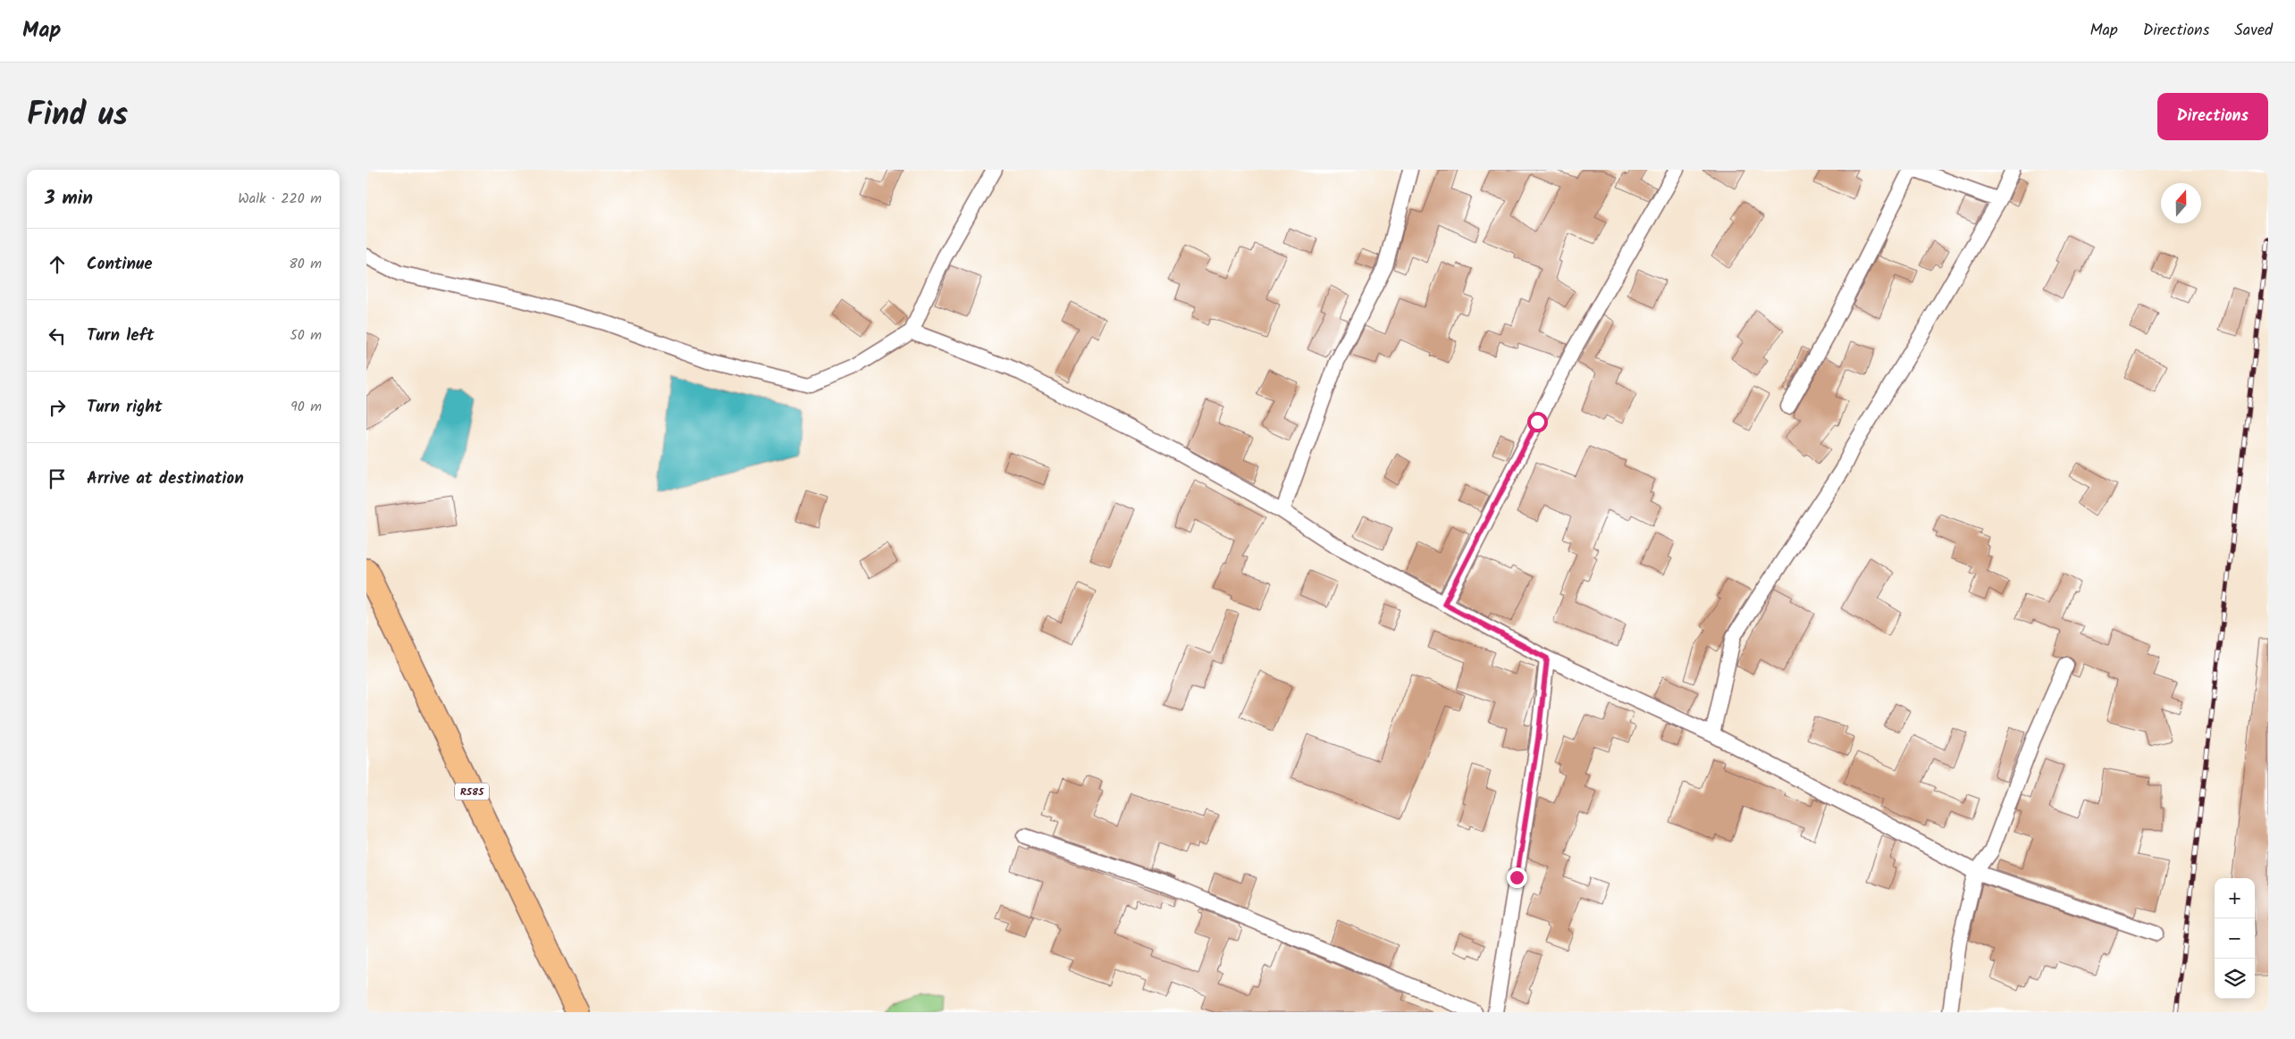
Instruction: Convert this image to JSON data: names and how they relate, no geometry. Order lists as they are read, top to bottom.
{
  "streets": {
    "main road": ["R585"]
  },
  "north": "top",
  "page": {
    "header": "Map",
    "nav": ["Map", "Directions", "Saved"],
    "title": "Find us",
    "buttons": "Directions",
    "heading": ["3 min", "Walk · 220 m"],
    "list": [
      ["Continue", "80 m"],
      ["Turn left", "50 m"],
      ["Turn right", "90 m"],
      "Arrive at destination"
    ],
    "map_buttons": ["+", "−"]
  }
}
